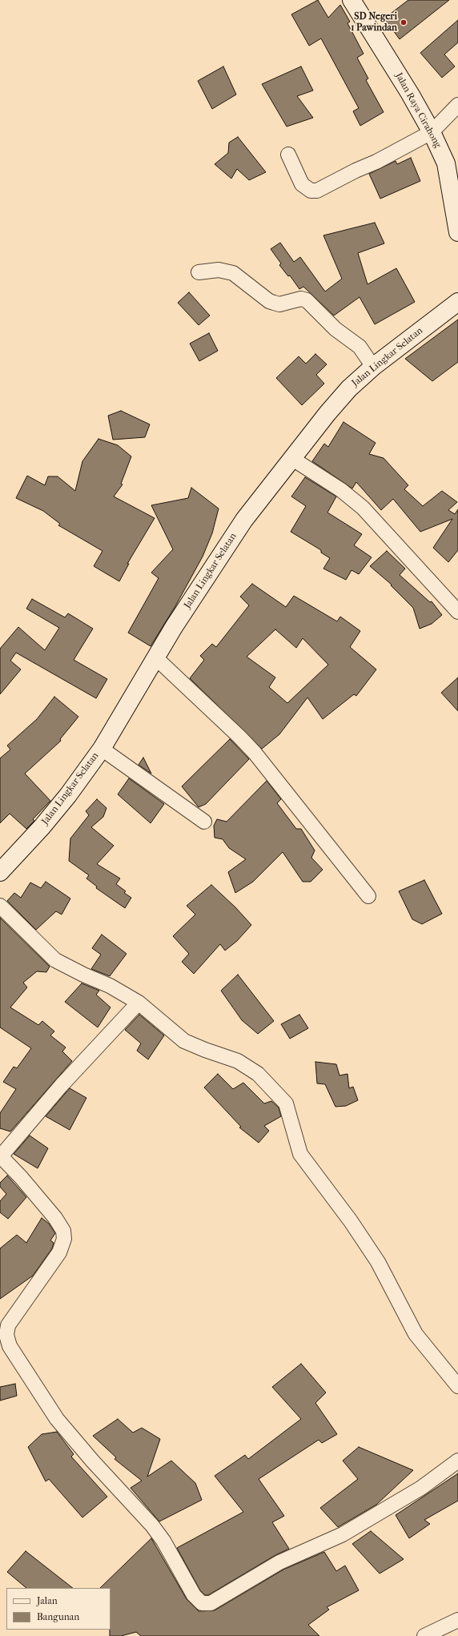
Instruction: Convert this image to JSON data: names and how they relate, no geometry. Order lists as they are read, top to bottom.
{
  "streets": {
    "street": ["Jalan Raya Cirahong", "Jalan Lingkar Selatan"]
  },
  "places": ["SD Negeri 1 Pawindan"],
  "legend": ["Jalan", "Bangunan"]
}
